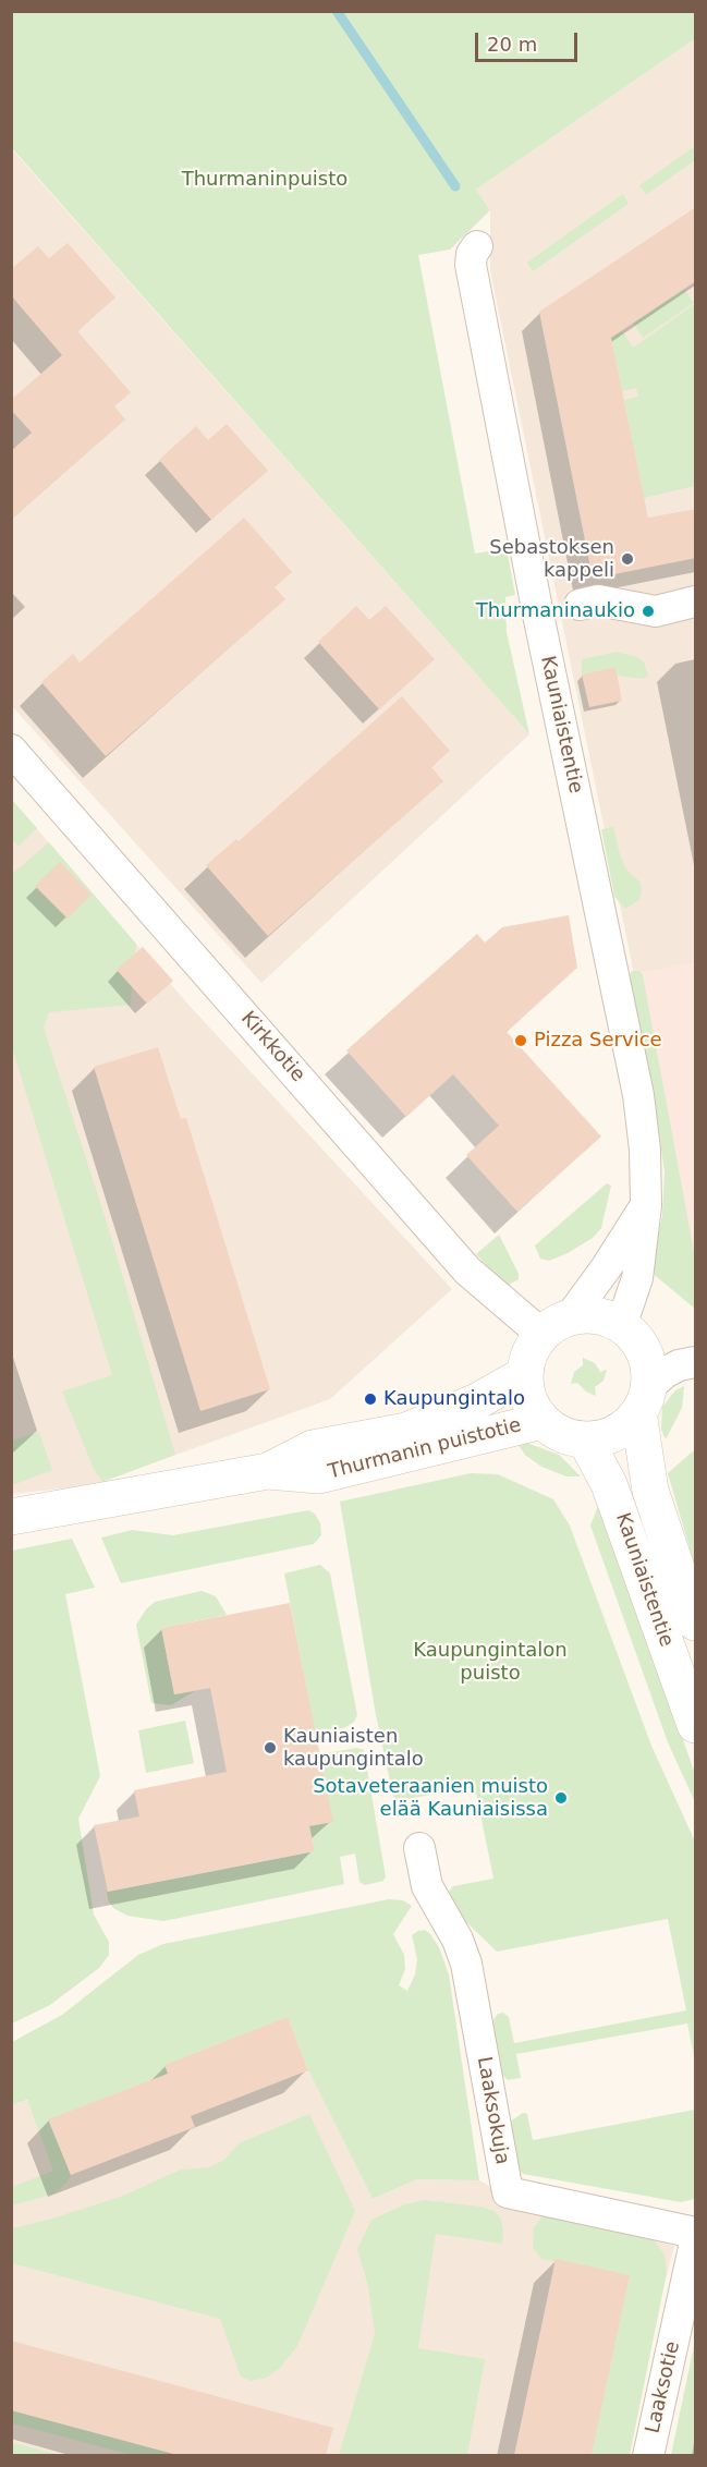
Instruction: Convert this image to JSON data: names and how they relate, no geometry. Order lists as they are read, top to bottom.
{
  "streets": {
    "main road": ["Kauniaistentie", "Thurmanin puistotie"],
    "street": ["Kirkkotie", "Laaksokuja", "Laaksotie"]
  },
  "crossings": [
    ["Kauniaistentie", "Kirkkotie"],
    ["Kauniaistentie", "Thurmanin puistotie"],
    ["Kirkkotie", "Thurmanin puistotie"]
  ],
  "parks": ["Thurmaninpuisto", "Kaupungintalon puisto"],
  "places": [
    "Sebastoksen kappeli",
    "Thurmaninaukio",
    "Pizza Service",
    "Kaupungintalo",
    "Kauniaisten kaupungintalo",
    "Sotaveteraanien muisto elää Kauniaisissa"
  ],
  "scale_bar": "20 m"
}
